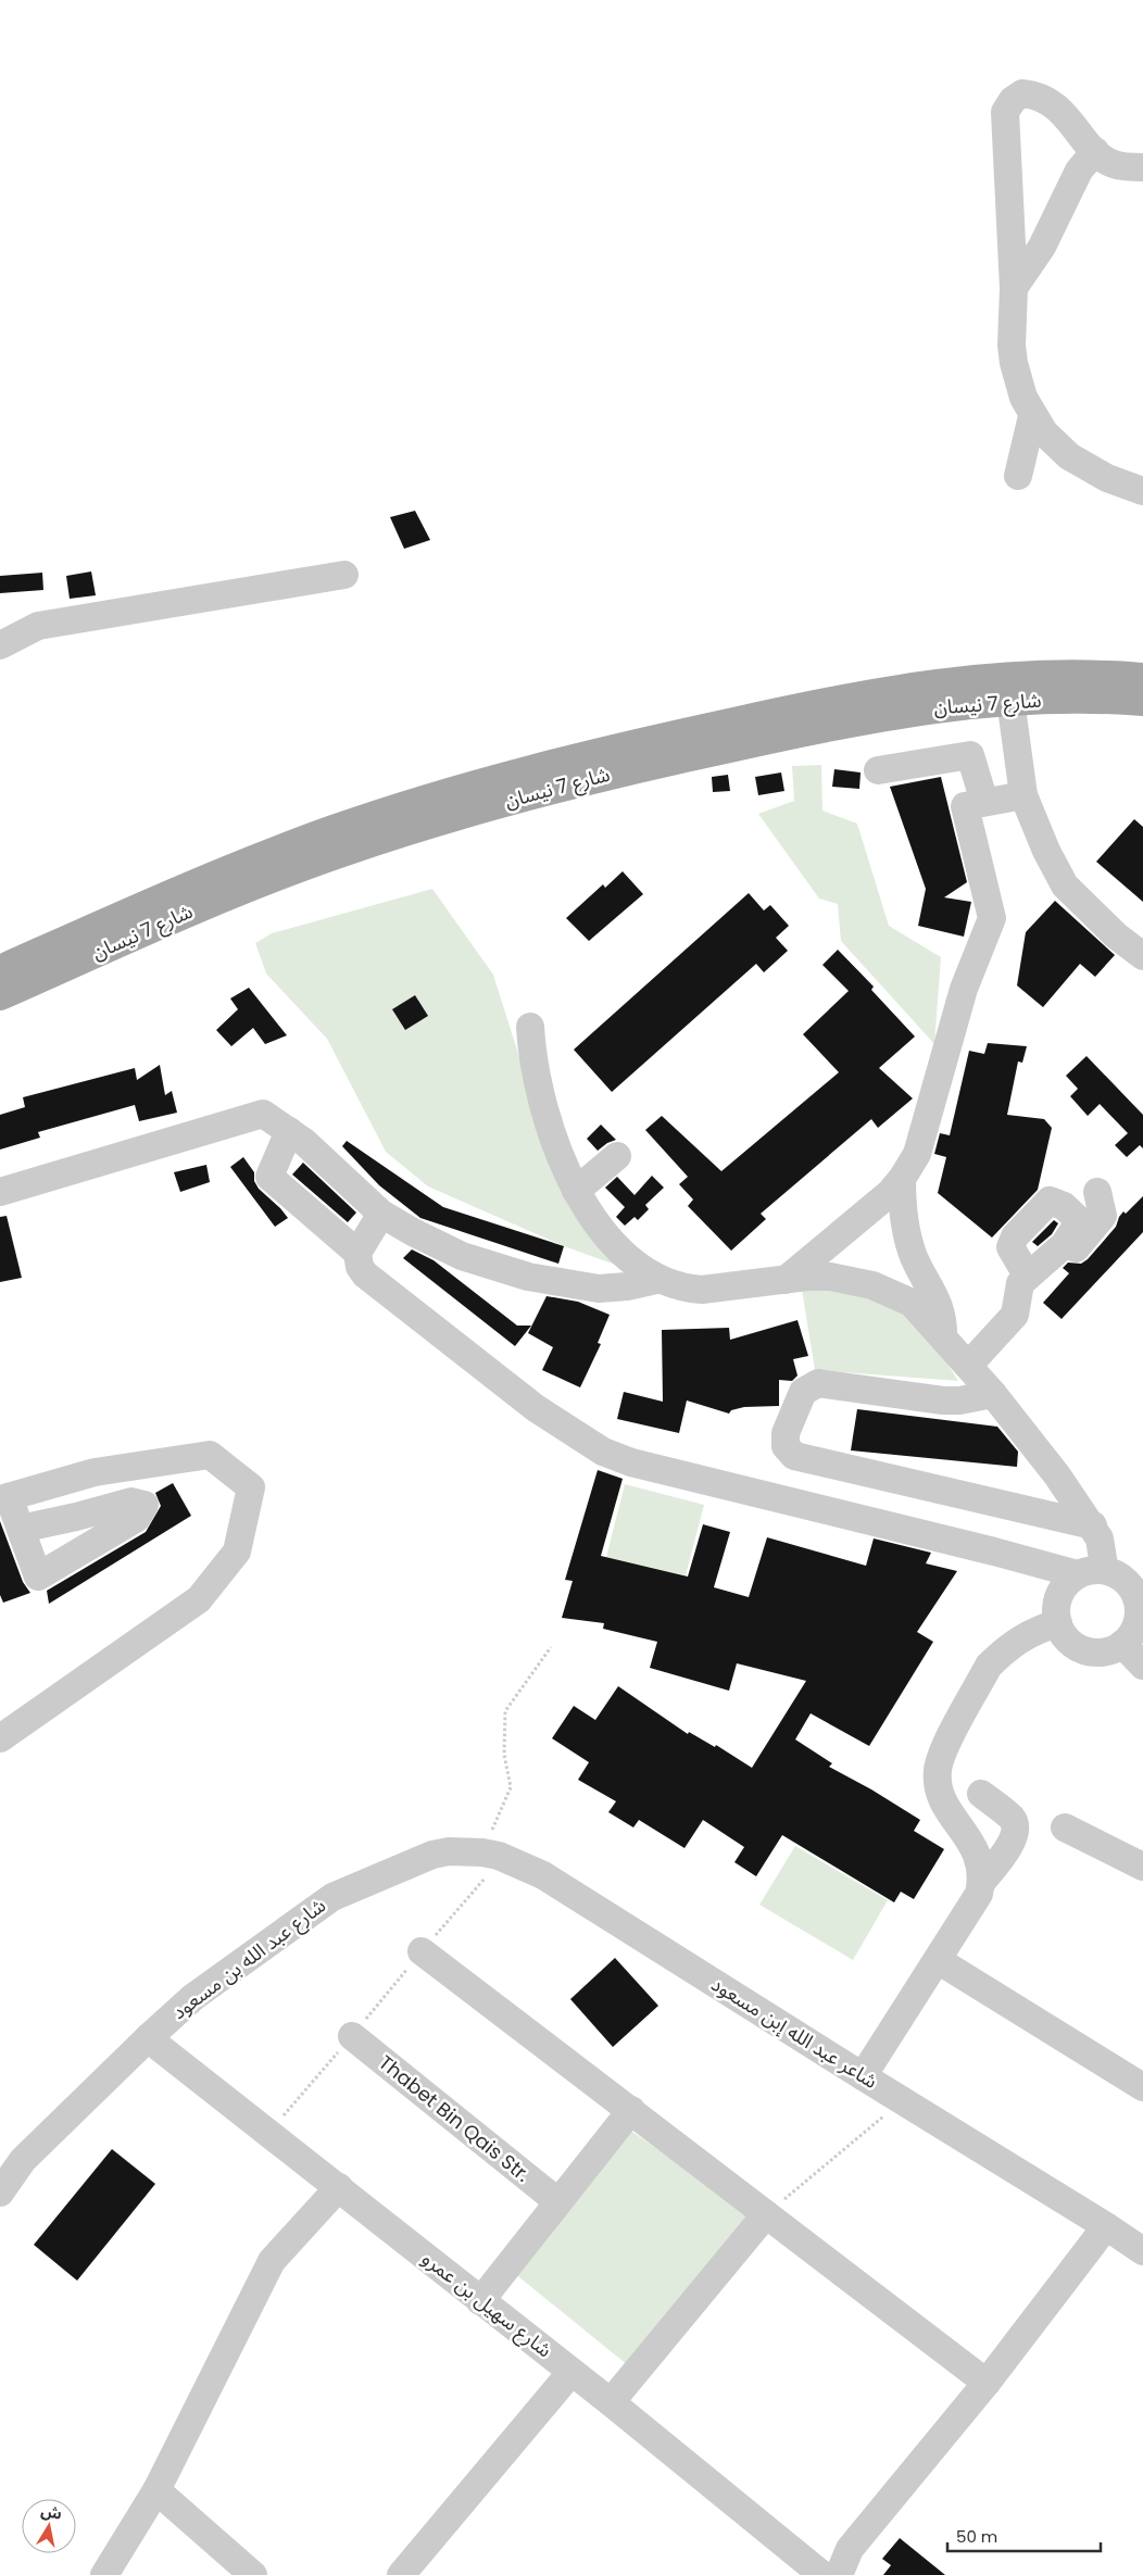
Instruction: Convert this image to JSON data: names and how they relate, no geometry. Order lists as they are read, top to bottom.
{
  "streets": {
    "main road": ["شارع 7 نيسان"],
    "street": [
      "شارع عبد الله بن مسعود",
      "شاعر عبد الله إبن مسعود",
      "Thabet Bin Qais Str.",
      "شارع سهيل بن عمرو"
    ]
  },
  "crossings": [
    ["شارع عبد الله بن مسعود", "شاعر عبد الله إبن مسعود"],
    ["شارع عبد الله بن مسعود", "شارع سهيل بن عمرو"]
  ],
  "scale_bar": "50 m",
  "north": "top"
}
